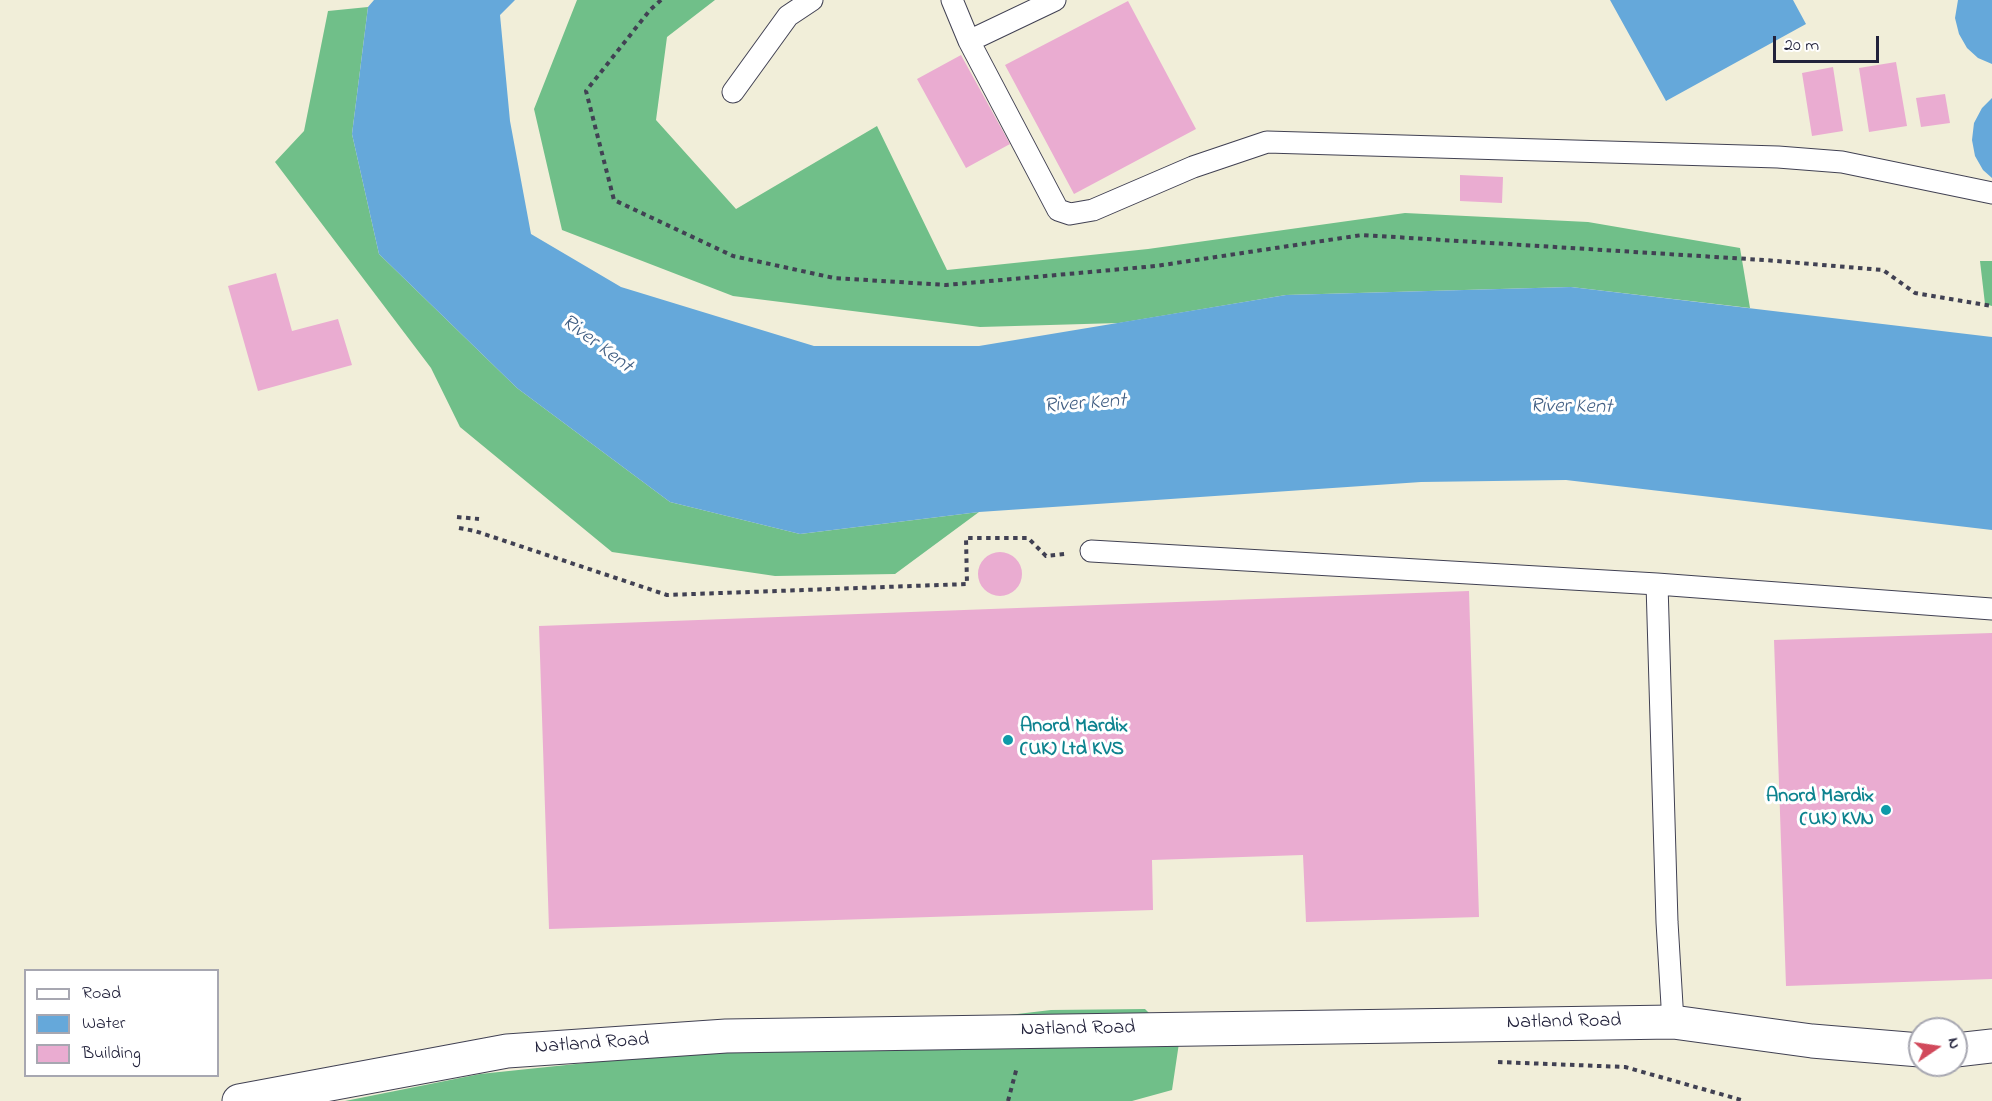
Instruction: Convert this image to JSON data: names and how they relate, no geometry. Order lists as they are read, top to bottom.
{
  "streets": {
    "street": ["Natland Road"]
  },
  "water": ["River Kent"],
  "places": ["Anord Mardix (UK) Ltd KVS", "Anord Mardix (UK) KVN"],
  "legend": ["Road", "Water", "Building"],
  "scale_bar": "20 m",
  "north": "right"
}
